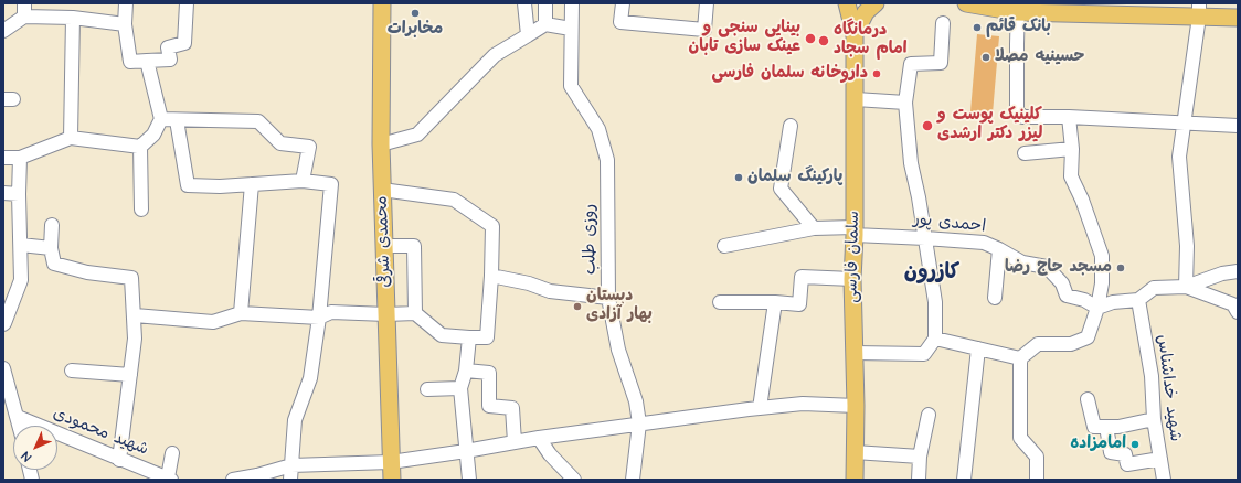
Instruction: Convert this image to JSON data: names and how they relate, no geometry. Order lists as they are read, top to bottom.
{
  "streets": {
    "main road": ["محمدی شرقی", "سلمان فارسی"],
    "street": [
      "احمدی پور",
      "روزی طلب",
      "شهید خداشناس",
      "شهید محمودی"
    ]
  },
  "crossings": [
    ["احمدی پور", "سلمان فارسی"]
  ],
  "districts": ["کازرون"],
  "places": [
    "مخابرات",
    "بانک قائم",
    "بینایی سنجی و عینک سازی تابان",
    "درمانگاه امام سجاد",
    "حسینیه مصلا",
    "داروخانه سلمان فارسی",
    "کلینیک پوست و لیزر دکتر ارشدی",
    "پارکینگ سلمان",
    "مسجد حاج رضا",
    "دبستان بهار آزادی",
    "امامزاده"
  ],
  "north": "bottom left"
}
